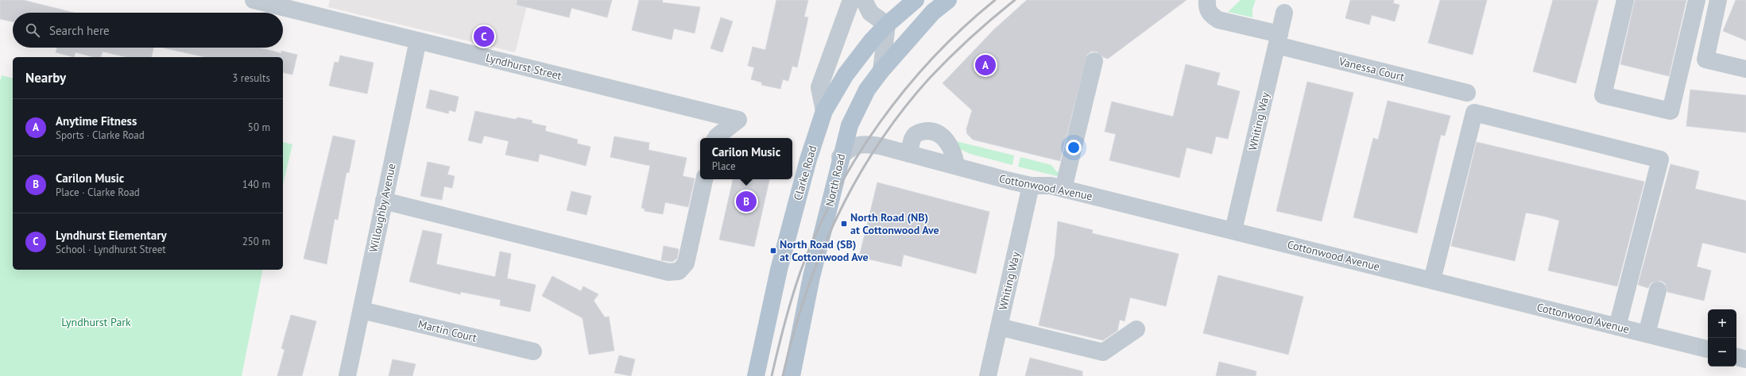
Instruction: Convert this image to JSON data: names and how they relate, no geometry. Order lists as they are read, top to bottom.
{
  "streets": {
    "main road": ["Clarke Road", "North Road"],
    "street": [
      "Lyndhurst Street",
      "Vanessa Court",
      "Whiting Way",
      "Cottonwood Avenue",
      "Willoughby Avenue",
      "Martin Court"
    ]
  },
  "crossings": [
    ["Lyndhurst Street", "Willoughby Avenue"],
    ["Vanessa Court", "Whiting Way"],
    ["Whiting Way", "Cottonwood Avenue"],
    ["Clarke Road", "North Road"],
    ["North Road", "Cottonwood Avenue"],
    ["Willoughby Avenue", "Martin Court"]
  ],
  "parks": ["Lyndhurst Park"],
  "places": {
    "transit": ["North Road (NB) at Cottonwood Ave", "North Road (SB) at Cottonwood Ave"]
  },
  "page": {
    "search": "Search here",
    "pins": ["C", "A", "B"],
    "heading": ["Nearby", "3 results"],
    "list": [
      {
        "mark": "A",
        "name": "Anytime Fitness",
        "note": "Sports · Clarke Road",
        "value": "50 m"
      },
      {
        "mark": "B",
        "name": "Carilon Music",
        "note": "Place · Clarke Road",
        "value": "140 m"
      },
      {
        "mark": "C",
        "name": "Lyndhurst Elementary",
        "note": "School · Lyndhurst Street",
        "value": "250 m"
      }
    ],
    "popup": ["Carilon Music", "Place"],
    "map_buttons": ["+", "−"]
  }
}
